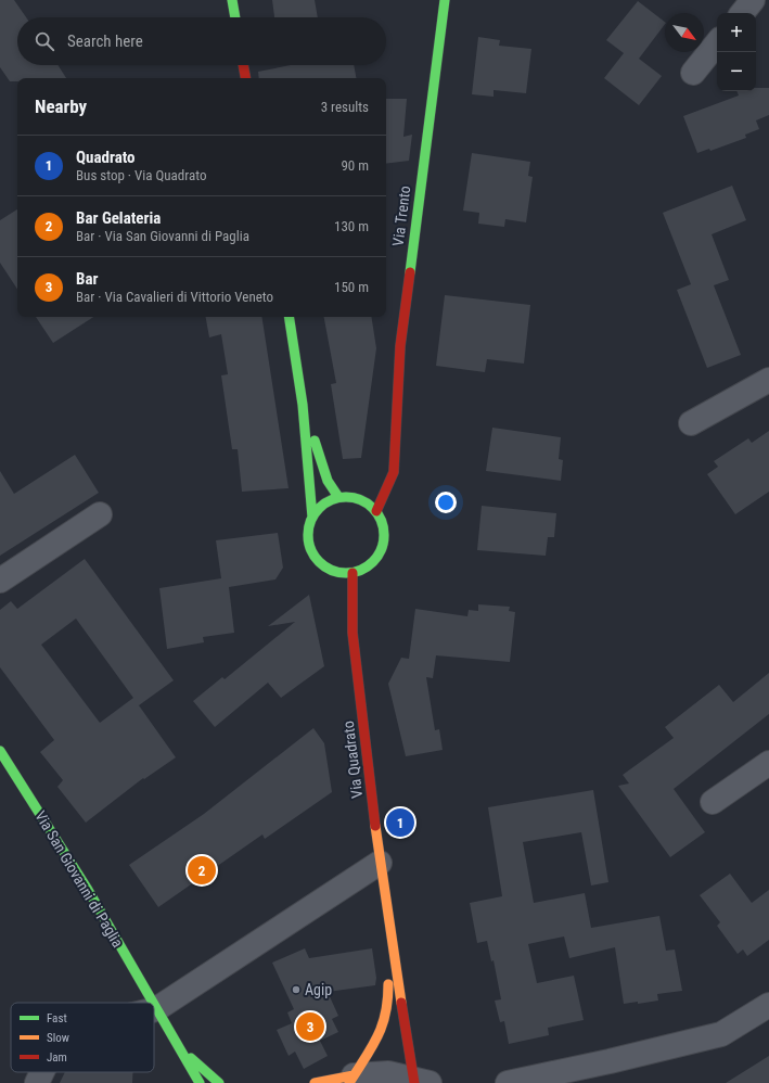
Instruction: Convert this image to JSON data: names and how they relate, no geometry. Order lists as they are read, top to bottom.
{
  "streets": {
    "street": ["Via Trento", "Via Quadrato", "Via San Giovanni di Paglia"]
  },
  "crossings": [
    ["Via Trento", "Via Quadrato"]
  ],
  "places": ["Agip"],
  "legend": ["Fast", "Slow", "Jam"],
  "north": "bottom right",
  "page": {
    "map_buttons": ["+", "−"],
    "search": "Search here",
    "heading": ["Nearby", "3 results"],
    "list": [
      {
        "mark": "1",
        "name": "Quadrato",
        "note": "Bus stop · Via Quadrato",
        "value": "90 m"
      },
      {
        "mark": "2",
        "name": "Bar Gelateria",
        "note": "Bar · Via San Giovanni di Paglia",
        "value": "130 m"
      },
      {
        "mark": "3",
        "name": "Bar",
        "note": "Bar · Via Cavalieri di Vittorio Veneto",
        "value": "150 m"
      }
    ],
    "pins": ["1", "2", "3"]
  }
}
